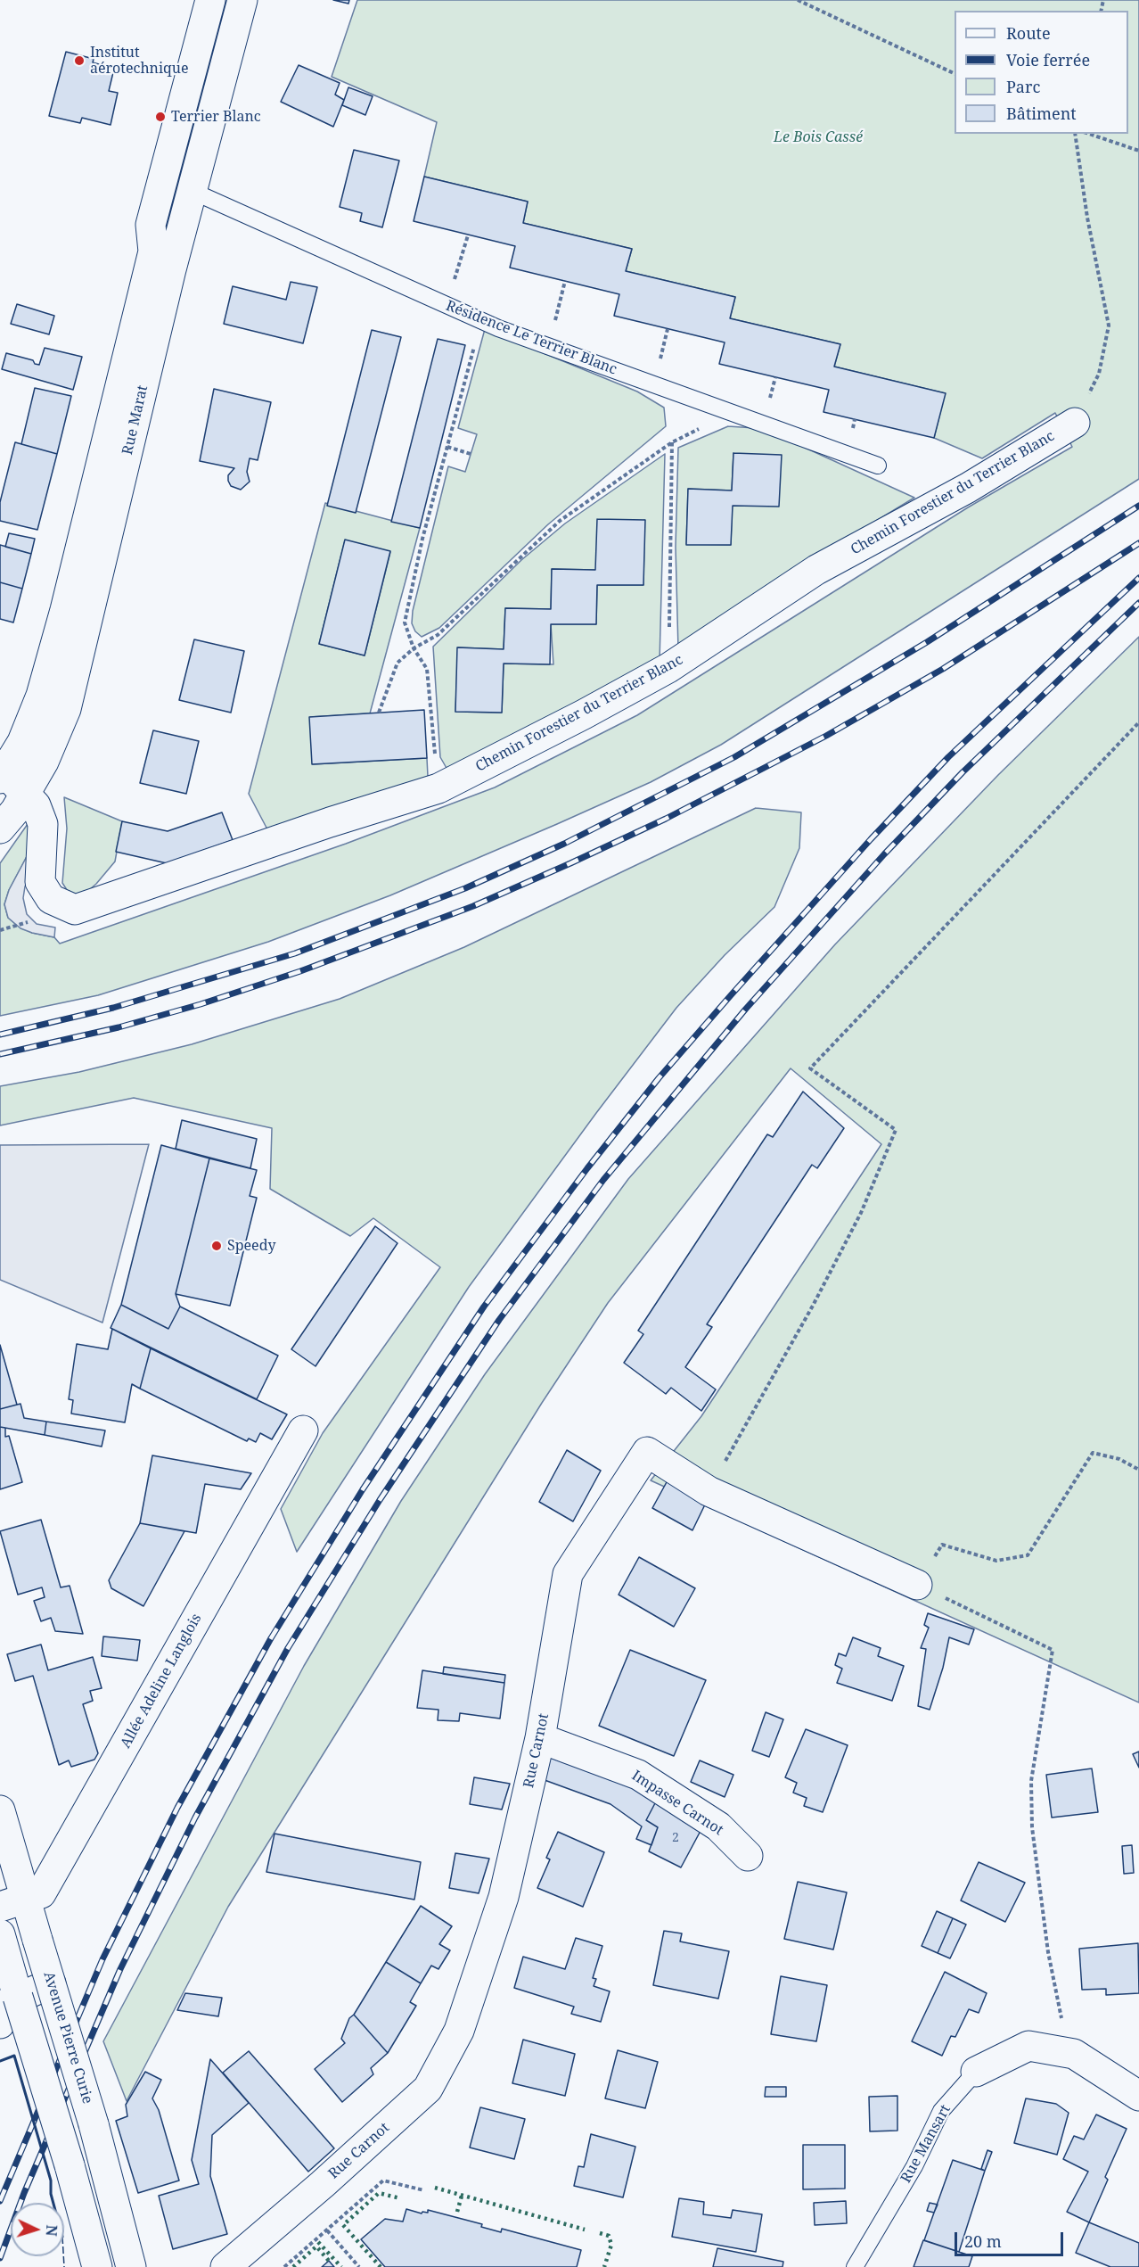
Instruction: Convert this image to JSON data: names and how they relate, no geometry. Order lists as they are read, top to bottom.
{
  "streets": {
    "street": [
      "Rue Marat",
      "Chemin Forestier du Terrier Blanc",
      "Allée Adeline Langlois",
      "Rue Carnot",
      "Impasse Carnot",
      "Avenue Pierre Curie",
      "Rue Mansart"
    ],
    "lane": ["Résidence Le Terrier Blanc"]
  },
  "crossings": [
    ["Résidence Le Terrier Blanc", "Rue Marat"],
    ["Rue Marat", "Chemin Forestier du Terrier Blanc"],
    ["Allée Adeline Langlois", "Avenue Pierre Curie"],
    ["Rue Carnot", "Impasse Carnot"]
  ],
  "parks": ["Le Bois Cassé"],
  "places": ["Institut aérotechnique", "Terrier Blanc", "Speedy"],
  "house_numbers": ["2"],
  "legend": [
    "Route",
    "Voie ferrée",
    "Parc",
    "Bâtiment"
  ],
  "scale_bar": "20 m",
  "north": "right"
}
